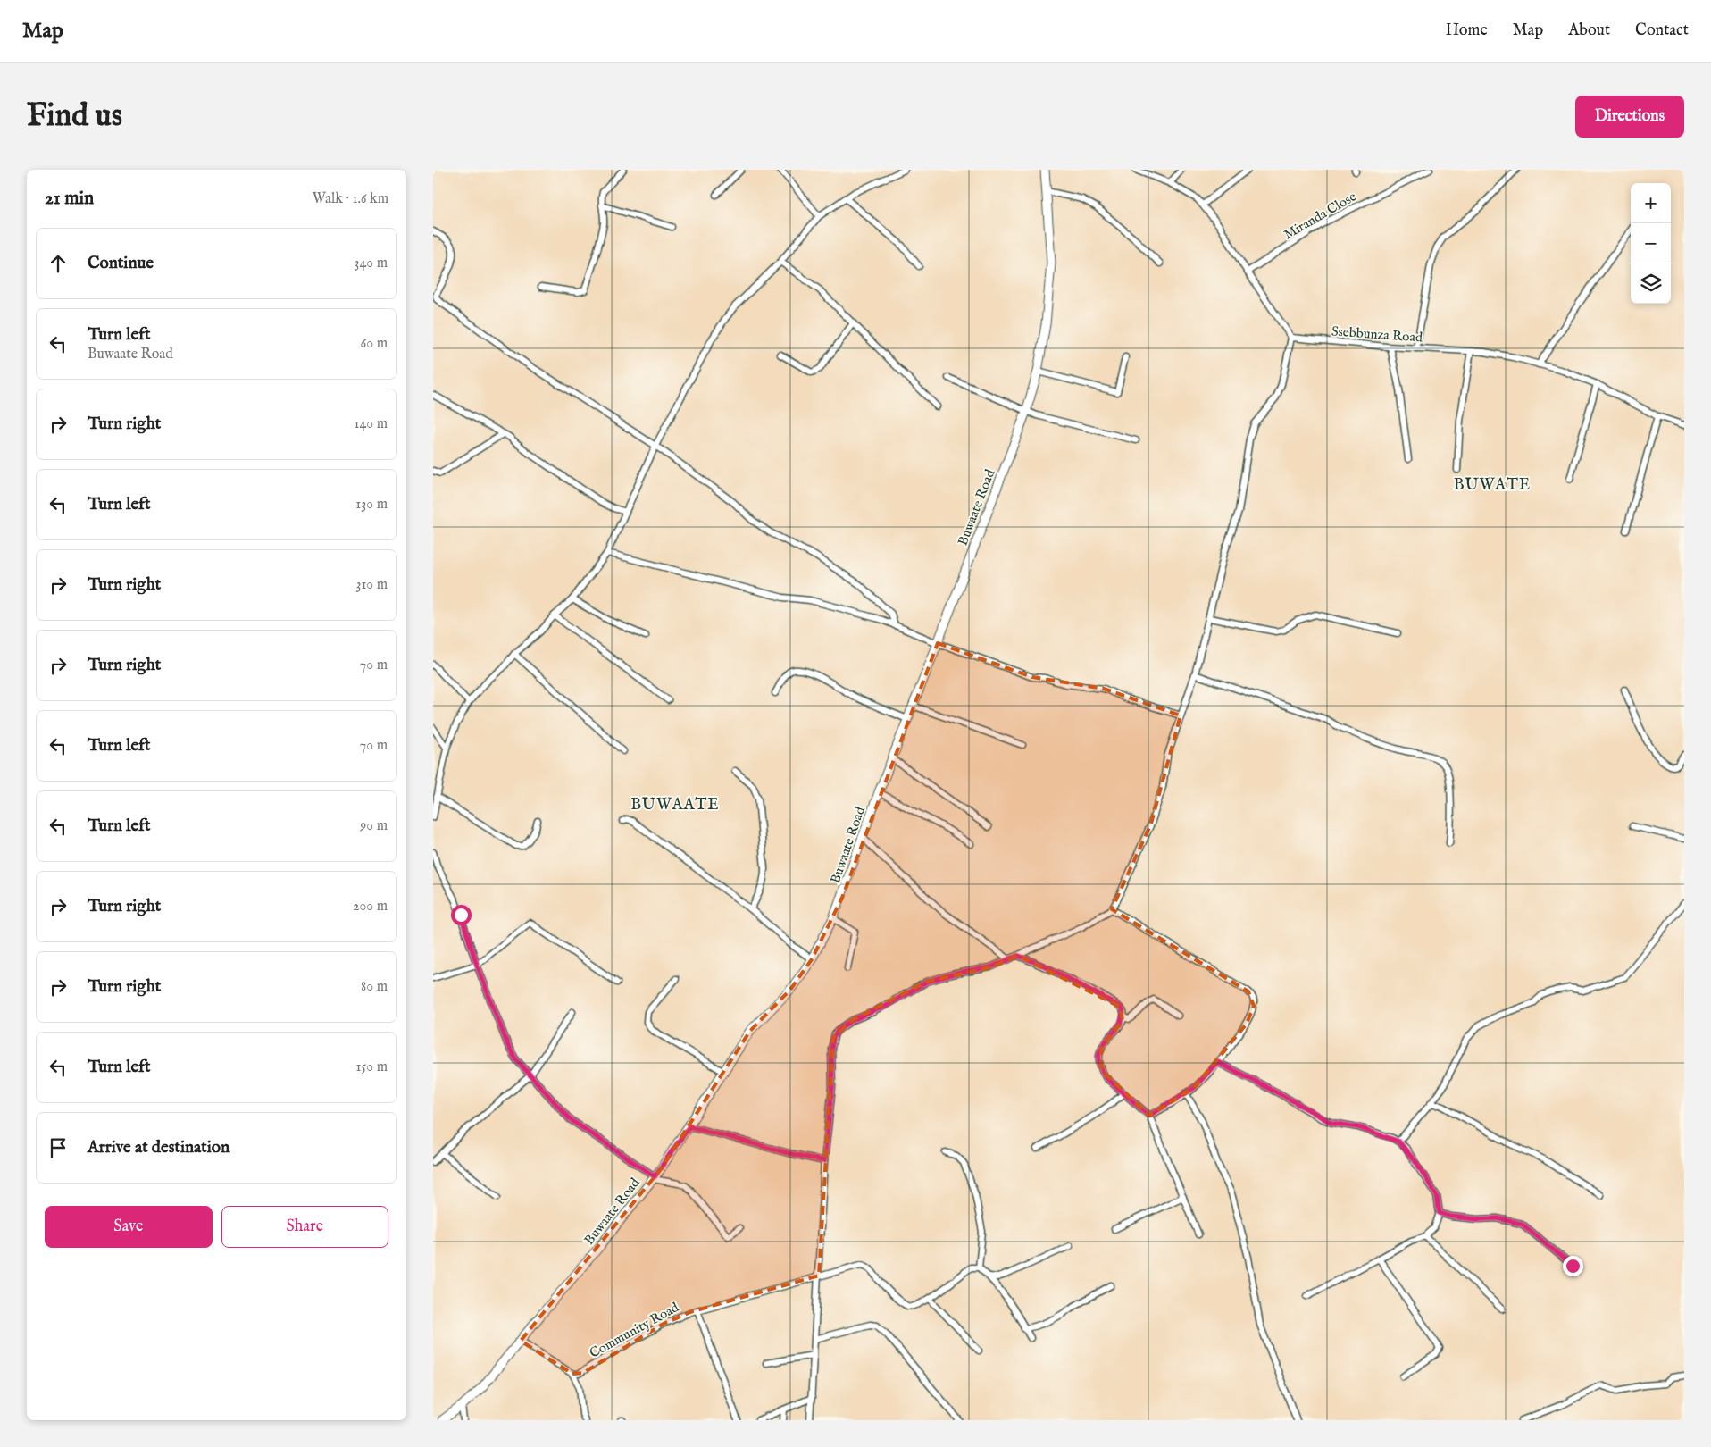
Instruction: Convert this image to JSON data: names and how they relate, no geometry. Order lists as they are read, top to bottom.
{
  "streets": {
    "street": [
      "Miranda Close",
      "Ssebbunza Road",
      "Buwaate Road",
      "Community Road"
    ]
  },
  "districts": ["BUWATE", "BUWAATE"],
  "page": {
    "header": "Map",
    "nav": [
      "Home",
      "Map",
      "About",
      "Contact"
    ],
    "buttons": [
      "Directions",
      ["Save", "Share"]
    ],
    "title": "Find us",
    "heading": ["21 min", "Walk · 1.6 km"],
    "map_buttons": ["+", "−"],
    "list": [
      ["Continue", "340 m"],
      ["Turn left", "Buwaate Road", "60 m"],
      ["Turn right", "140 m"],
      ["Turn left", "130 m"],
      ["Turn right", "310 m"],
      ["Turn right", "70 m"],
      ["Turn left", "70 m"],
      ["Turn left", "90 m"],
      ["Turn right", "200 m"],
      ["Turn right", "80 m"],
      ["Turn left", "150 m"],
      "Arrive at destination"
    ]
  }
}
